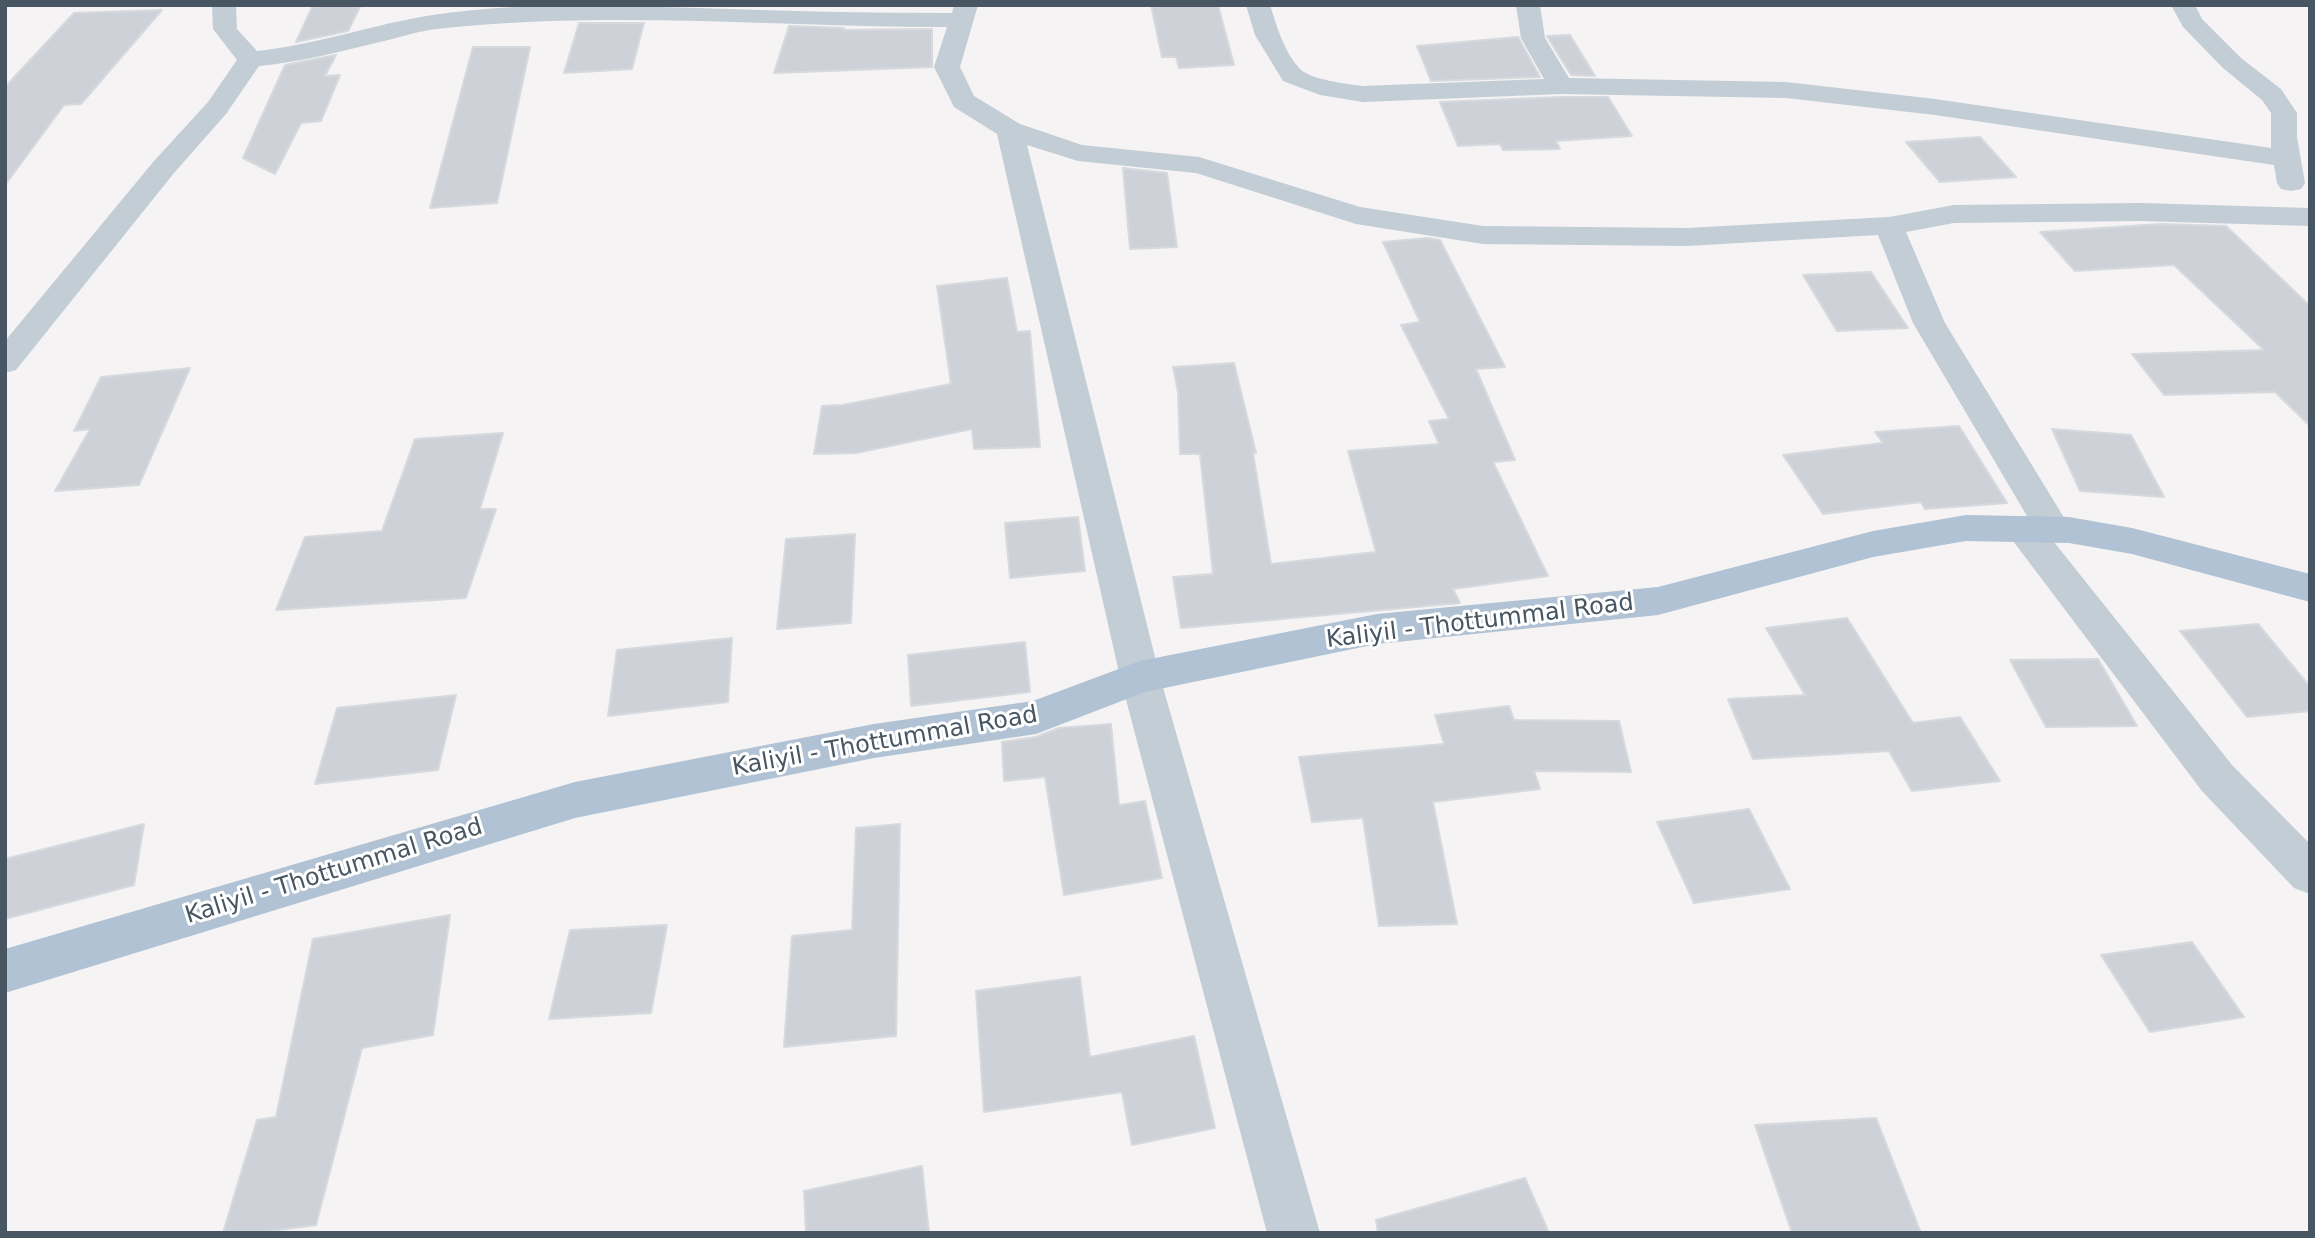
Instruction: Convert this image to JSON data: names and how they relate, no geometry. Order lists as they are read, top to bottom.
{
  "streets": {
    "main road": ["Kaliyil - Thottummal Road"]
  }
}
